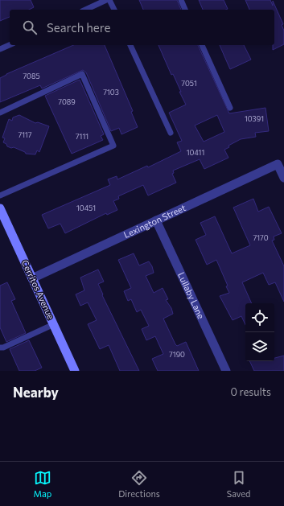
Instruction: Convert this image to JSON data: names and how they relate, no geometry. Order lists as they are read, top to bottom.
{
  "streets": {
    "main road": ["Cerritos Avenue"],
    "street": ["Lexington Street", "Lullaby Lane"]
  },
  "crossings": [
    ["Lexington Street", "Cerritos Avenue"],
    ["Lexington Street", "Lullaby Lane"]
  ],
  "house_numbers": [
    "7085",
    "7051",
    "7103",
    "7089",
    "10391",
    "7117",
    "7111",
    "10411",
    "10451",
    "7170",
    "7190"
  ],
  "page": {
    "search": "Search here",
    "heading": ["Nearby", "0 results"],
    "nav": ["Map", "Directions", "Saved"]
  }
}
